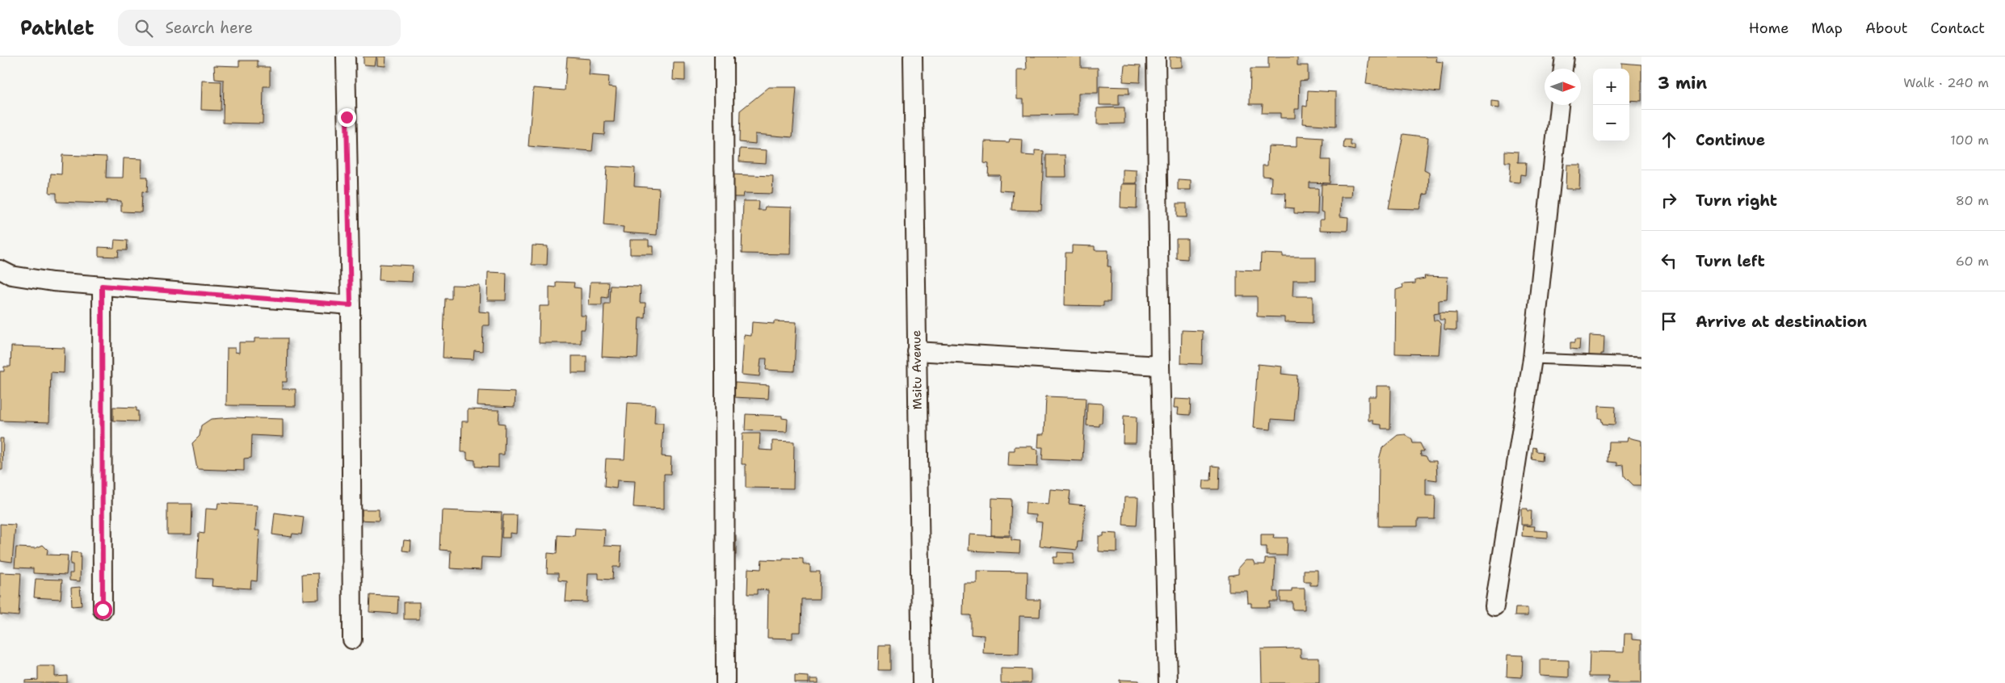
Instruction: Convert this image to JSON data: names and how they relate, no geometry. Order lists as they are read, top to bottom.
{
  "streets": {
    "street": ["Msitu Avenue"]
  },
  "north": "right",
  "page": {
    "header": "Pathlet",
    "search": "Search here",
    "nav": [
      "Home",
      "Map",
      "About",
      "Contact"
    ],
    "heading": ["3 min", "Walk · 240 m"],
    "map_buttons": ["+", "−"],
    "list": [
      ["Continue", "100 m"],
      ["Turn right", "80 m"],
      ["Turn left", "60 m"],
      "Arrive at destination"
    ]
  }
}
